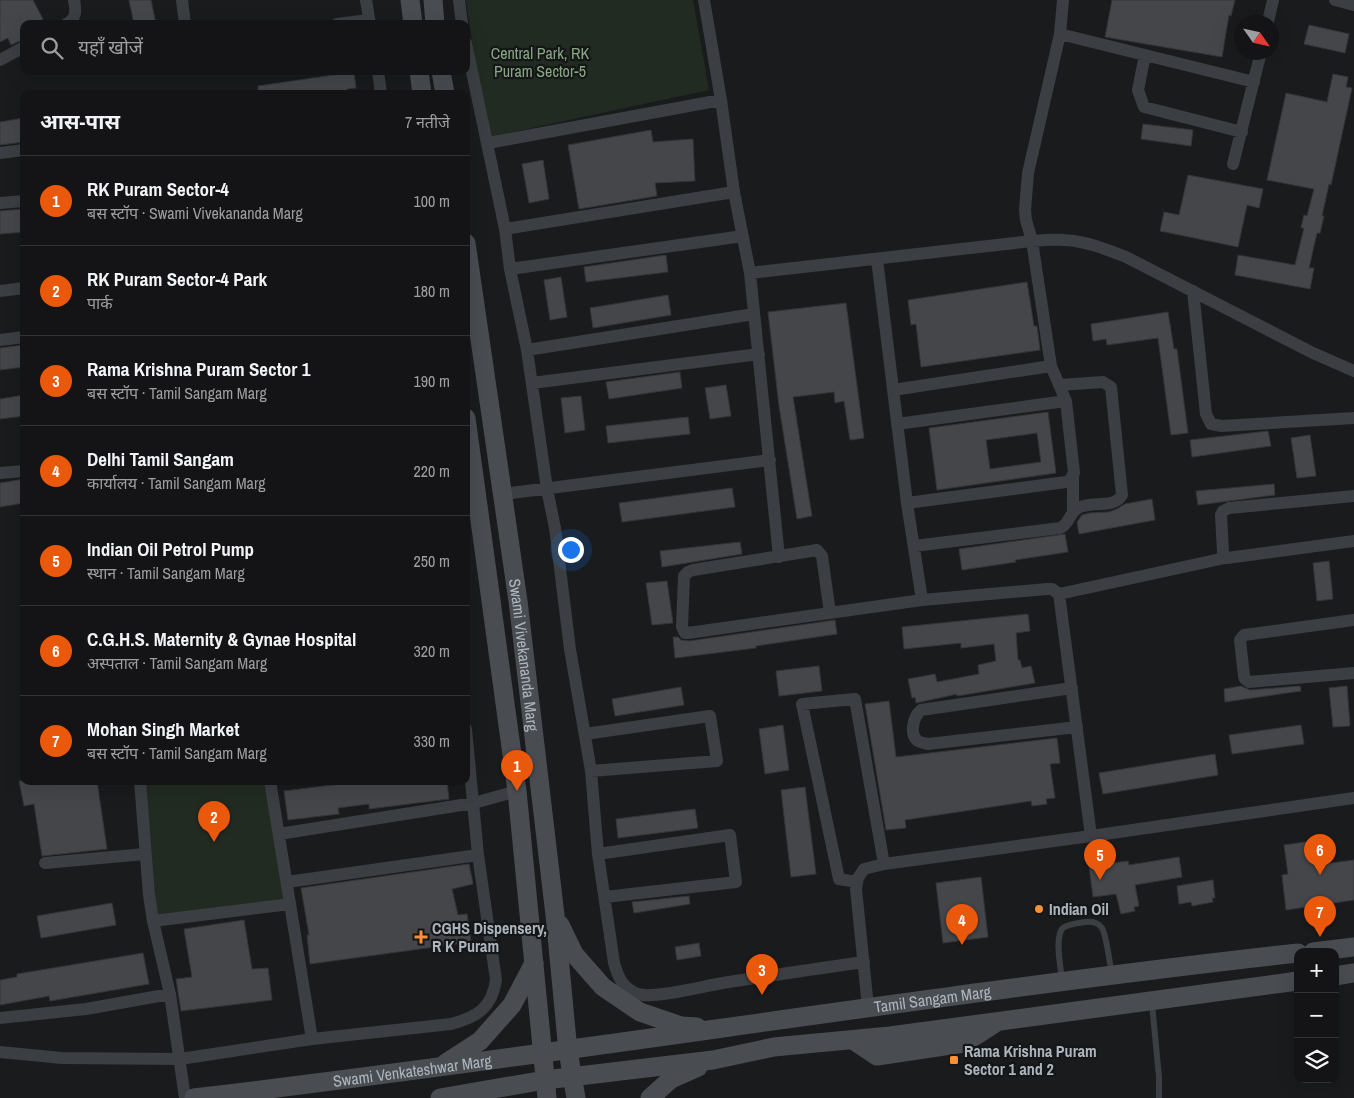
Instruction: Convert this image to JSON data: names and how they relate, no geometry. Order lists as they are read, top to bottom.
{
  "streets": {
    "street": ["Swami Vivekananda Marg", "Tamil Sangam Marg", "Swami Venkateshwar Marg"]
  },
  "crossings": [
    ["Swami Vivekananda Marg", "Tamil Sangam Marg"],
    ["Swami Vivekananda Marg", "Swami Venkateshwar Marg"],
    ["Tamil Sangam Marg", "Swami Venkateshwar Marg"]
  ],
  "parks": ["Central Park, RK Puram Sector-5"],
  "places": {
    "other": ["Indian Oil"],
    "health": ["CGHS Dispensery, R K Puram"],
    "transit": ["Rama Krishna Puram Sector 1 and 2"]
  },
  "north": "bottom right",
  "page": {
    "search": "यहाँ खोजें",
    "heading": ["आस-पास", "7 नतीजे"],
    "list": [
      {
        "mark": "1",
        "name": "RK Puram Sector-4",
        "note": "बस स्टॉप · Swami Vivekananda Marg",
        "value": "100 m"
      },
      {
        "mark": "2",
        "name": "RK Puram Sector-4 Park",
        "note": "पार्क",
        "value": "180 m"
      },
      {
        "mark": "3",
        "name": "Rama Krishna Puram Sector 1",
        "note": "बस स्टॉप · Tamil Sangam Marg",
        "value": "190 m"
      },
      {
        "mark": "4",
        "name": "Delhi Tamil Sangam",
        "note": "कार्यालय · Tamil Sangam Marg",
        "value": "220 m"
      },
      {
        "mark": "5",
        "name": "Indian Oil Petrol Pump",
        "note": "स्थान · Tamil Sangam Marg",
        "value": "250 m"
      },
      {
        "mark": "6",
        "name": "C.G.H.S. Maternity & Gynae Hospital",
        "note": "अस्पताल · Tamil Sangam Marg",
        "value": "320 m"
      },
      {
        "mark": "7",
        "name": "Mohan Singh Market",
        "note": "बस स्टॉप · Tamil Sangam Marg",
        "value": "330 m"
      }
    ],
    "pins": [
      "1",
      "2",
      "6",
      "5",
      "7",
      "4",
      "3"
    ],
    "map_buttons": ["+", "−"]
  }
}
